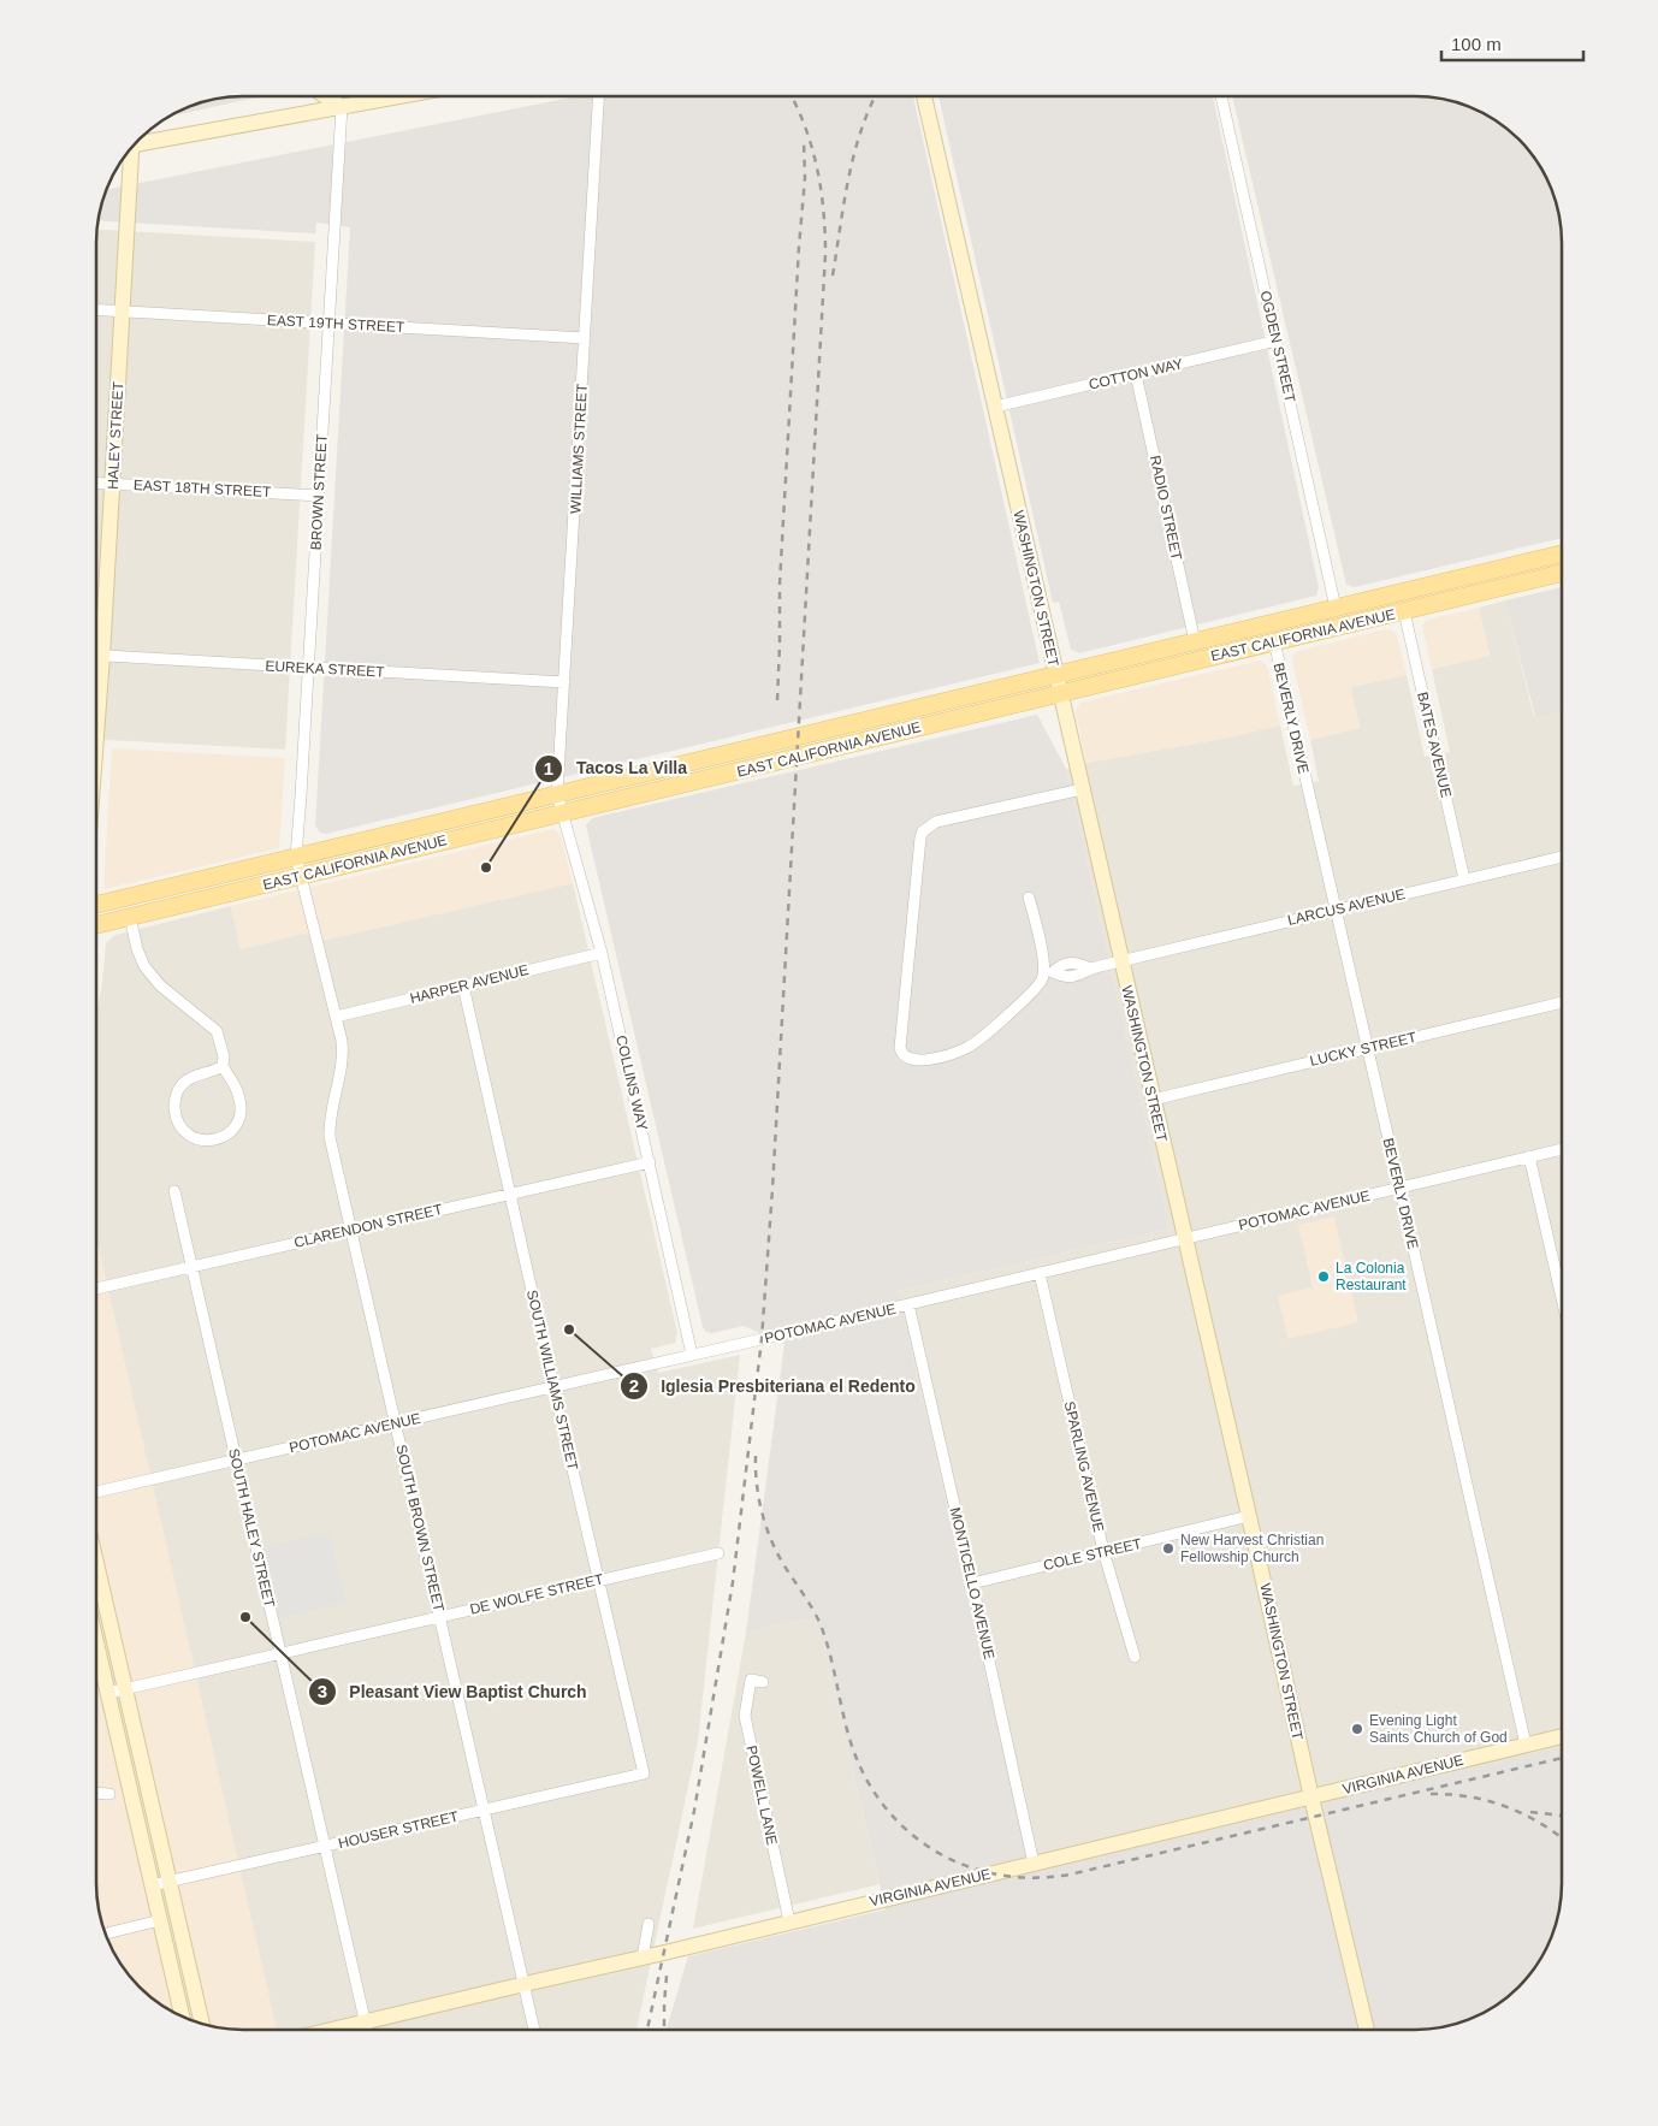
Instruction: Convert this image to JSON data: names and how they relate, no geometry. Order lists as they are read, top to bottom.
{
  "streets": {
    "main road": ["EAST CALIFORNIA AVENUE"],
    "street": [
      "EAST 19TH STREET",
      "OGDEN STREET",
      "COTTON WAY",
      "HALEY STREET",
      "WILLIAMS STREET",
      "EAST 18TH STREET",
      "BROWN STREET",
      "RADIO STREET",
      "WASHINGTON STREET",
      "EUREKA STREET",
      "BEVERLY DRIVE",
      "BATES AVENUE",
      "LARCUS AVENUE",
      "HARPER AVENUE",
      "LUCKY STREET",
      "COLLINS WAY",
      "POTOMAC AVENUE",
      "CLARENDON STREET",
      "SOUTH WILLIAMS STREET",
      "SPARLING AVENUE",
      "SOUTH HALEY STREET",
      "SOUTH BROWN STREET",
      "COLE STREET",
      "MONTICELLO AVENUE",
      "DE WOLFE STREET",
      "VIRGINIA AVENUE",
      "POWELL LANE",
      "HOUSER STREET"
    ]
  },
  "crossings": [
    ["EAST 19TH STREET", "HALEY STREET"],
    ["EAST 19TH STREET", "WILLIAMS STREET"],
    ["EAST 19TH STREET", "BROWN STREET"],
    ["OGDEN STREET", "COTTON WAY"],
    ["OGDEN STREET", "EAST CALIFORNIA AVENUE"],
    ["COTTON WAY", "RADIO STREET"],
    ["COTTON WAY", "WASHINGTON STREET"],
    ["HALEY STREET", "EAST 18TH STREET"],
    ["HALEY STREET", "EUREKA STREET"],
    ["WILLIAMS STREET", "EAST CALIFORNIA AVENUE"],
    ["WILLIAMS STREET", "EUREKA STREET"],
    ["WILLIAMS STREET", "COLLINS WAY"],
    ["EAST 18TH STREET", "BROWN STREET"],
    ["BROWN STREET", "EAST CALIFORNIA AVENUE"],
    ["BROWN STREET", "EUREKA STREET"],
    ["BROWN STREET", "SOUTH BROWN STREET"],
    ["RADIO STREET", "EAST CALIFORNIA AVENUE"],
    ["WASHINGTON STREET", "EAST CALIFORNIA AVENUE"],
    ["WASHINGTON STREET", "LARCUS AVENUE"],
    ["WASHINGTON STREET", "LUCKY STREET"],
    ["WASHINGTON STREET", "POTOMAC AVENUE"],
    ["WASHINGTON STREET", "COLE STREET"],
    ["WASHINGTON STREET", "VIRGINIA AVENUE"],
    ["EAST CALIFORNIA AVENUE", "BEVERLY DRIVE"],
    ["EAST CALIFORNIA AVENUE", "BATES AVENUE"],
    ["EAST CALIFORNIA AVENUE", "COLLINS WAY"],
    ["EAST CALIFORNIA AVENUE", "SOUTH BROWN STREET"],
    ["BEVERLY DRIVE", "LARCUS AVENUE"],
    ["BEVERLY DRIVE", "LUCKY STREET"],
    ["BEVERLY DRIVE", "POTOMAC AVENUE"],
    ["BEVERLY DRIVE", "VIRGINIA AVENUE"],
    ["BATES AVENUE", "LARCUS AVENUE"],
    ["HARPER AVENUE", "COLLINS WAY"],
    ["HARPER AVENUE", "SOUTH WILLIAMS STREET"],
    ["HARPER AVENUE", "SOUTH BROWN STREET"],
    ["COLLINS WAY", "POTOMAC AVENUE"],
    ["COLLINS WAY", "CLARENDON STREET"],
    ["POTOMAC AVENUE", "SOUTH WILLIAMS STREET"],
    ["POTOMAC AVENUE", "SPARLING AVENUE"],
    ["POTOMAC AVENUE", "SOUTH HALEY STREET"],
    ["POTOMAC AVENUE", "SOUTH BROWN STREET"],
    ["POTOMAC AVENUE", "MONTICELLO AVENUE"],
    ["CLARENDON STREET", "SOUTH WILLIAMS STREET"],
    ["CLARENDON STREET", "SOUTH HALEY STREET"],
    ["CLARENDON STREET", "SOUTH BROWN STREET"],
    ["SOUTH WILLIAMS STREET", "DE WOLFE STREET"],
    ["SOUTH WILLIAMS STREET", "HOUSER STREET"],
    ["SPARLING AVENUE", "COLE STREET"],
    ["SOUTH HALEY STREET", "DE WOLFE STREET"],
    ["SOUTH HALEY STREET", "VIRGINIA AVENUE"],
    ["SOUTH HALEY STREET", "HOUSER STREET"],
    ["SOUTH BROWN STREET", "DE WOLFE STREET"],
    ["SOUTH BROWN STREET", "VIRGINIA AVENUE"],
    ["SOUTH BROWN STREET", "HOUSER STREET"],
    ["COLE STREET", "MONTICELLO AVENUE"],
    ["MONTICELLO AVENUE", "VIRGINIA AVENUE"],
    ["VIRGINIA AVENUE", "POWELL LANE"]
  ],
  "places": [
    "Tacos La Villa",
    "La Colonia Restaurant",
    "Iglesia Presbiteriana el Redento",
    "New Harvest Christian Fellowship Church",
    "Pleasant View Baptist Church",
    "Evening Light Saints Church of God"
  ],
  "scale_bar": "100 m"
}
